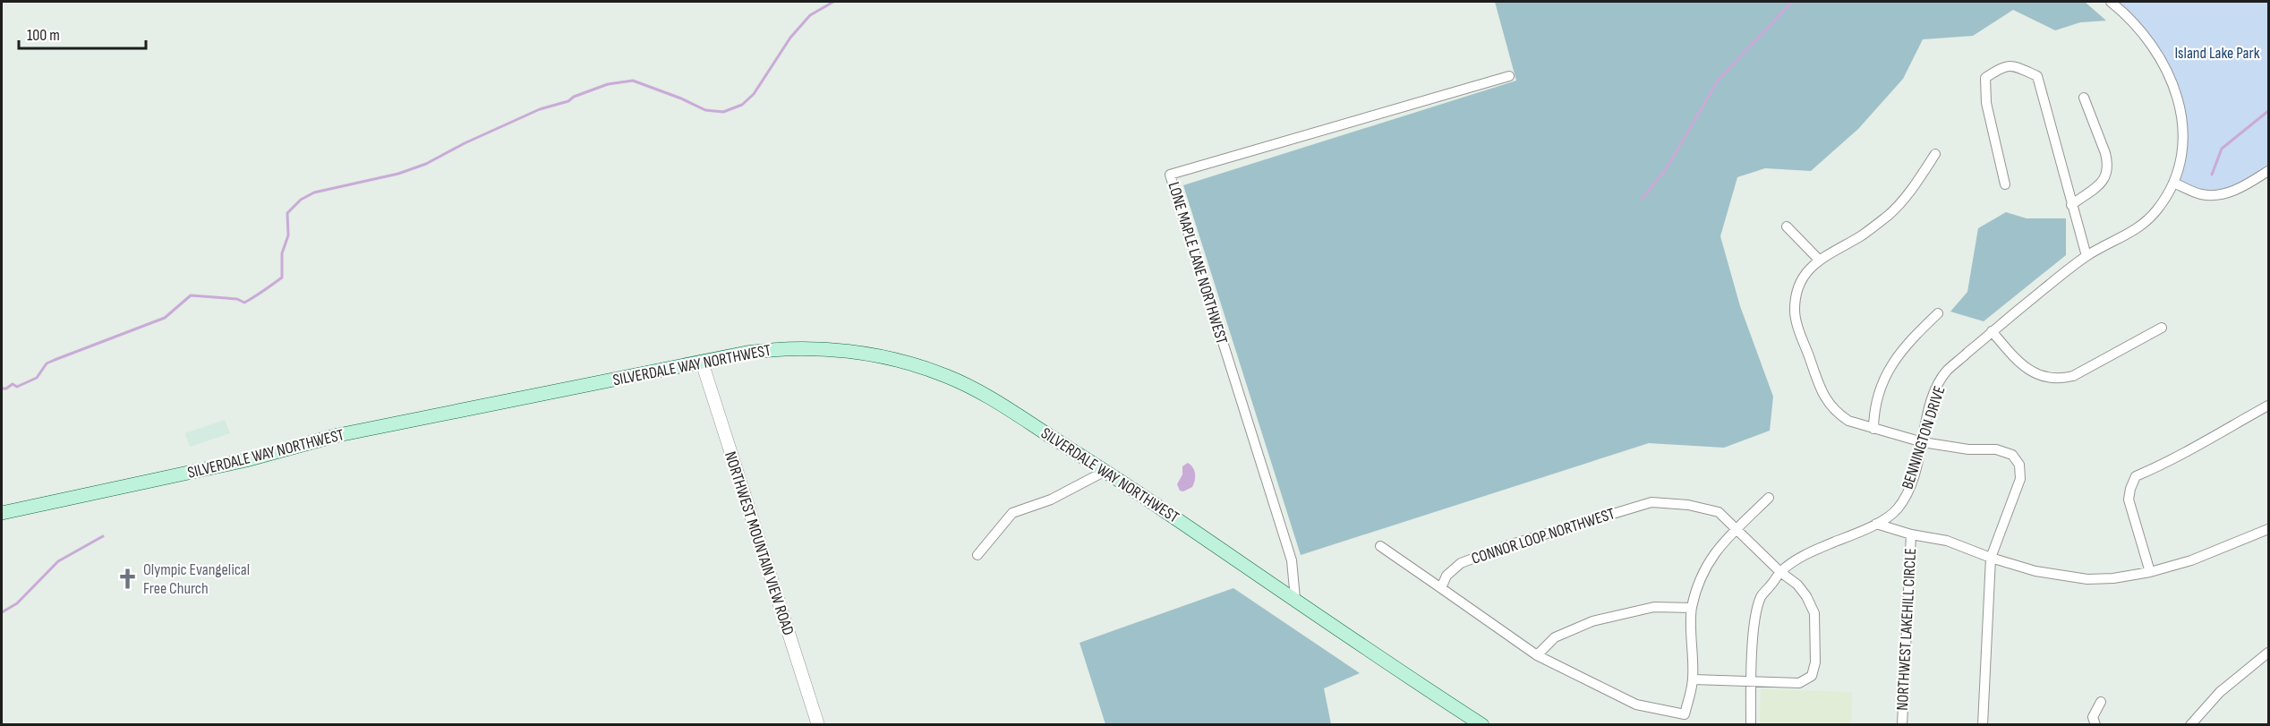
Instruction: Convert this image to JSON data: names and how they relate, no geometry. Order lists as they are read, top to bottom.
{
  "streets": {
    "main road": ["SILVERDALE WAY NORTHWEST"],
    "street": [
      "LONE MAPLE LANE NORTHWEST",
      "BENNINGTON DRIVE",
      "CONNOR LOOP NORTHWEST",
      "NORTHWEST MOUNTAIN VIEW ROAD",
      "NORTHWEST LAKEHILL CIRCLE"
    ]
  },
  "crossings": [
    ["LONE MAPLE LANE NORTHWEST", "SILVERDALE WAY NORTHWEST"],
    ["SILVERDALE WAY NORTHWEST", "NORTHWEST MOUNTAIN VIEW ROAD"],
    ["BENNINGTON DRIVE", "CONNOR LOOP NORTHWEST"]
  ],
  "parks": ["Island Lake Park"],
  "places": {
    "church": ["Olympic Evangelical Free Church"]
  },
  "scale_bar": "100 m"
}
